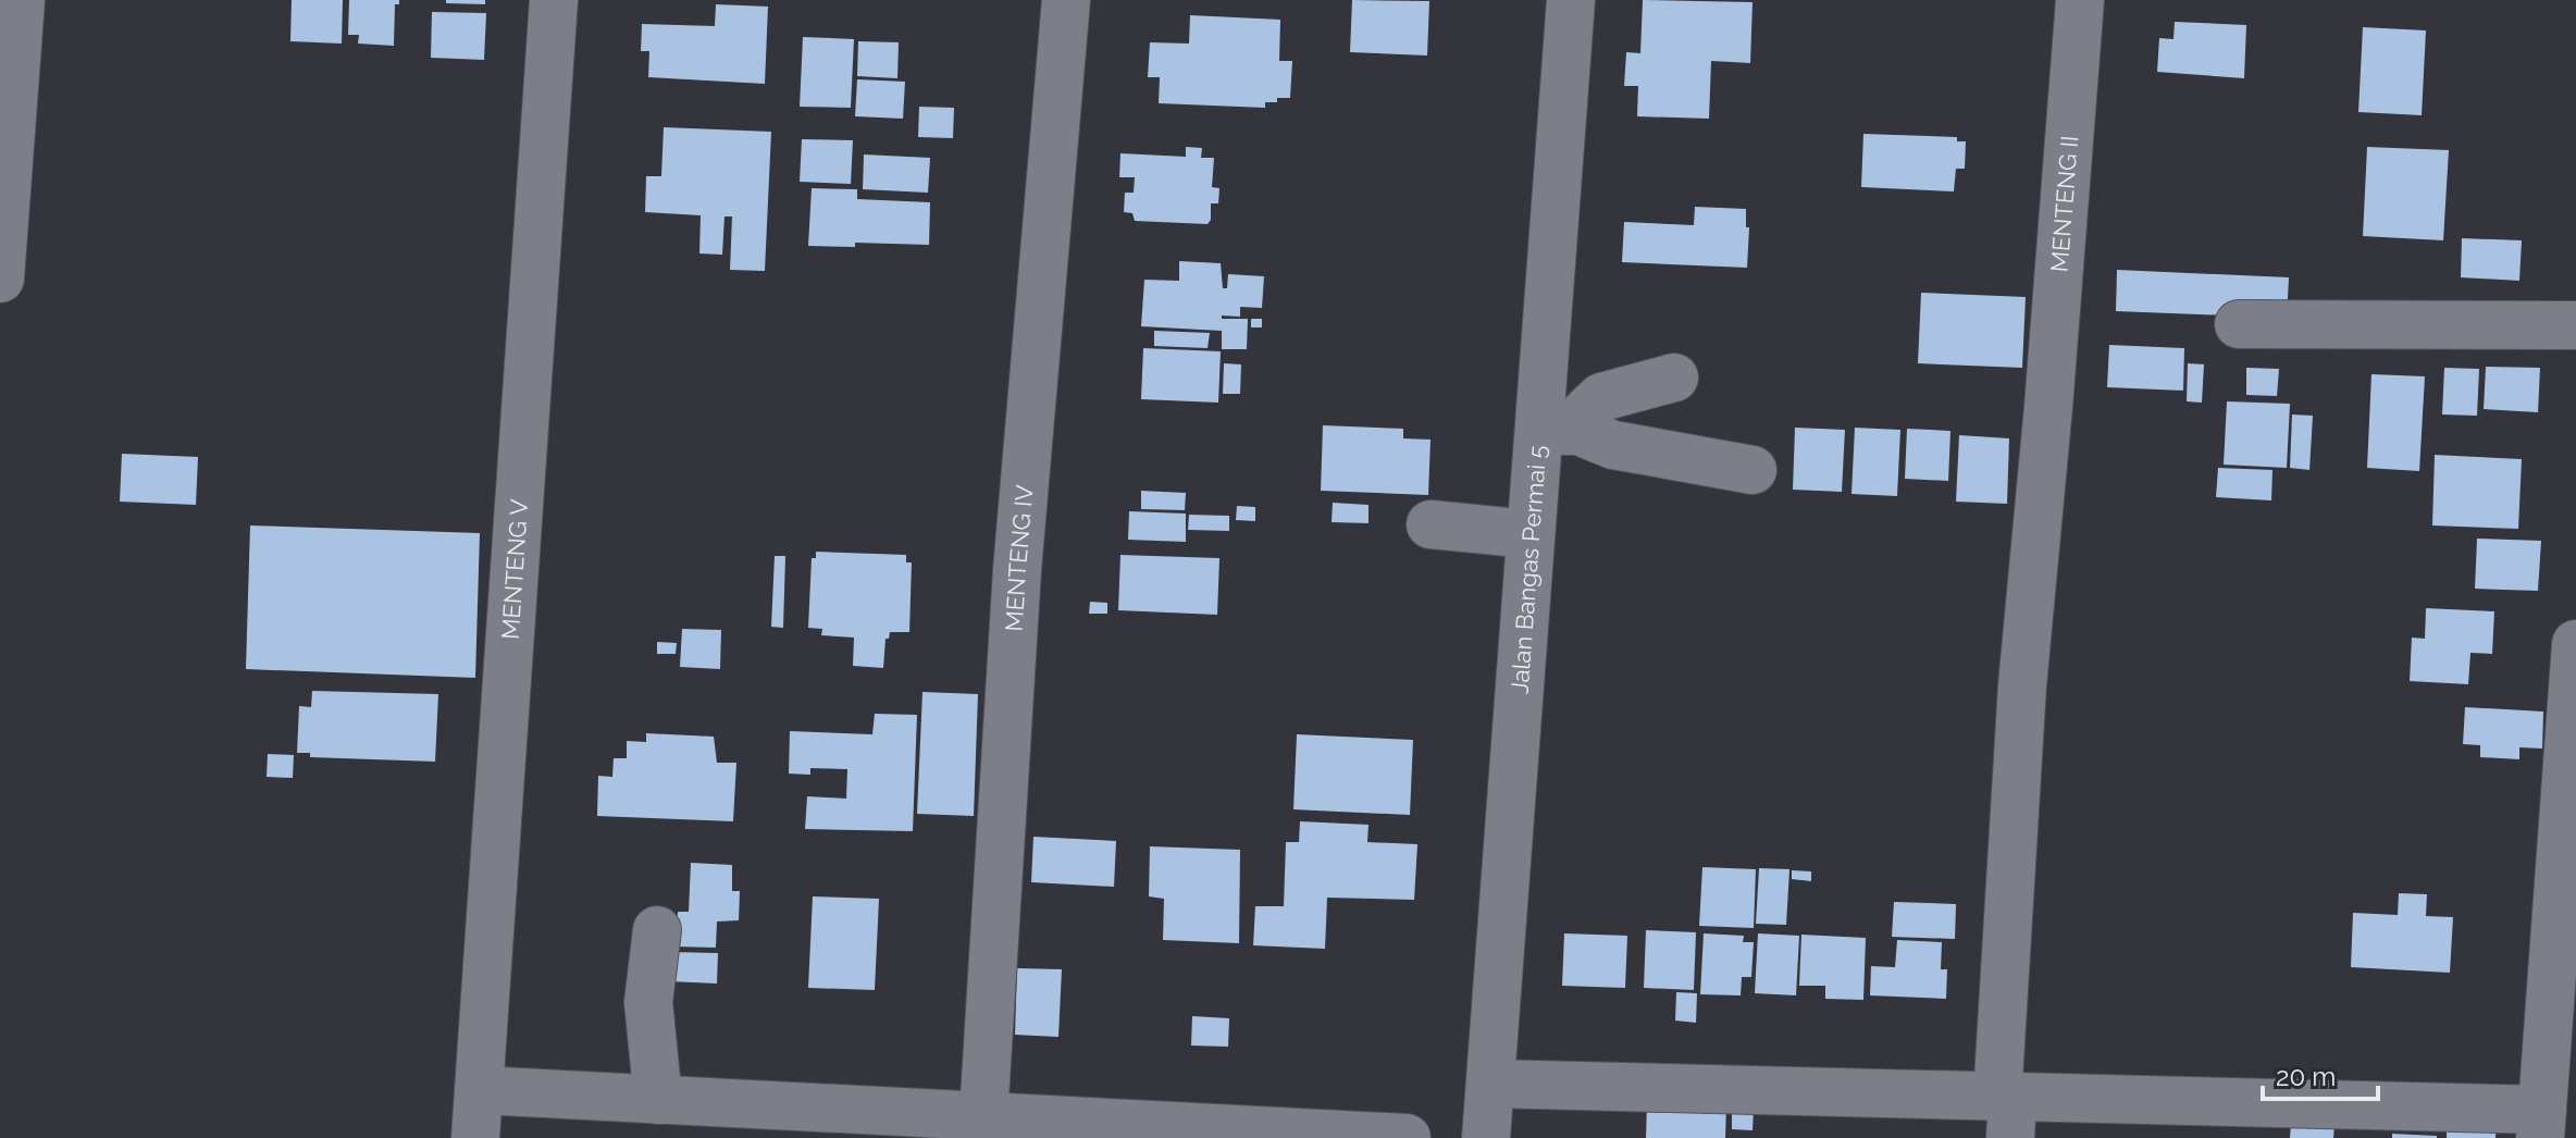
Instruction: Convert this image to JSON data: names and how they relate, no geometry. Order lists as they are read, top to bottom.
{
  "streets": {
    "street": [
      "MENTENG II",
      "MENTENG IV",
      "MENTENG V",
      "Jalan Bangas Permai 5"
    ]
  },
  "scale_bar": "20 m"
}
